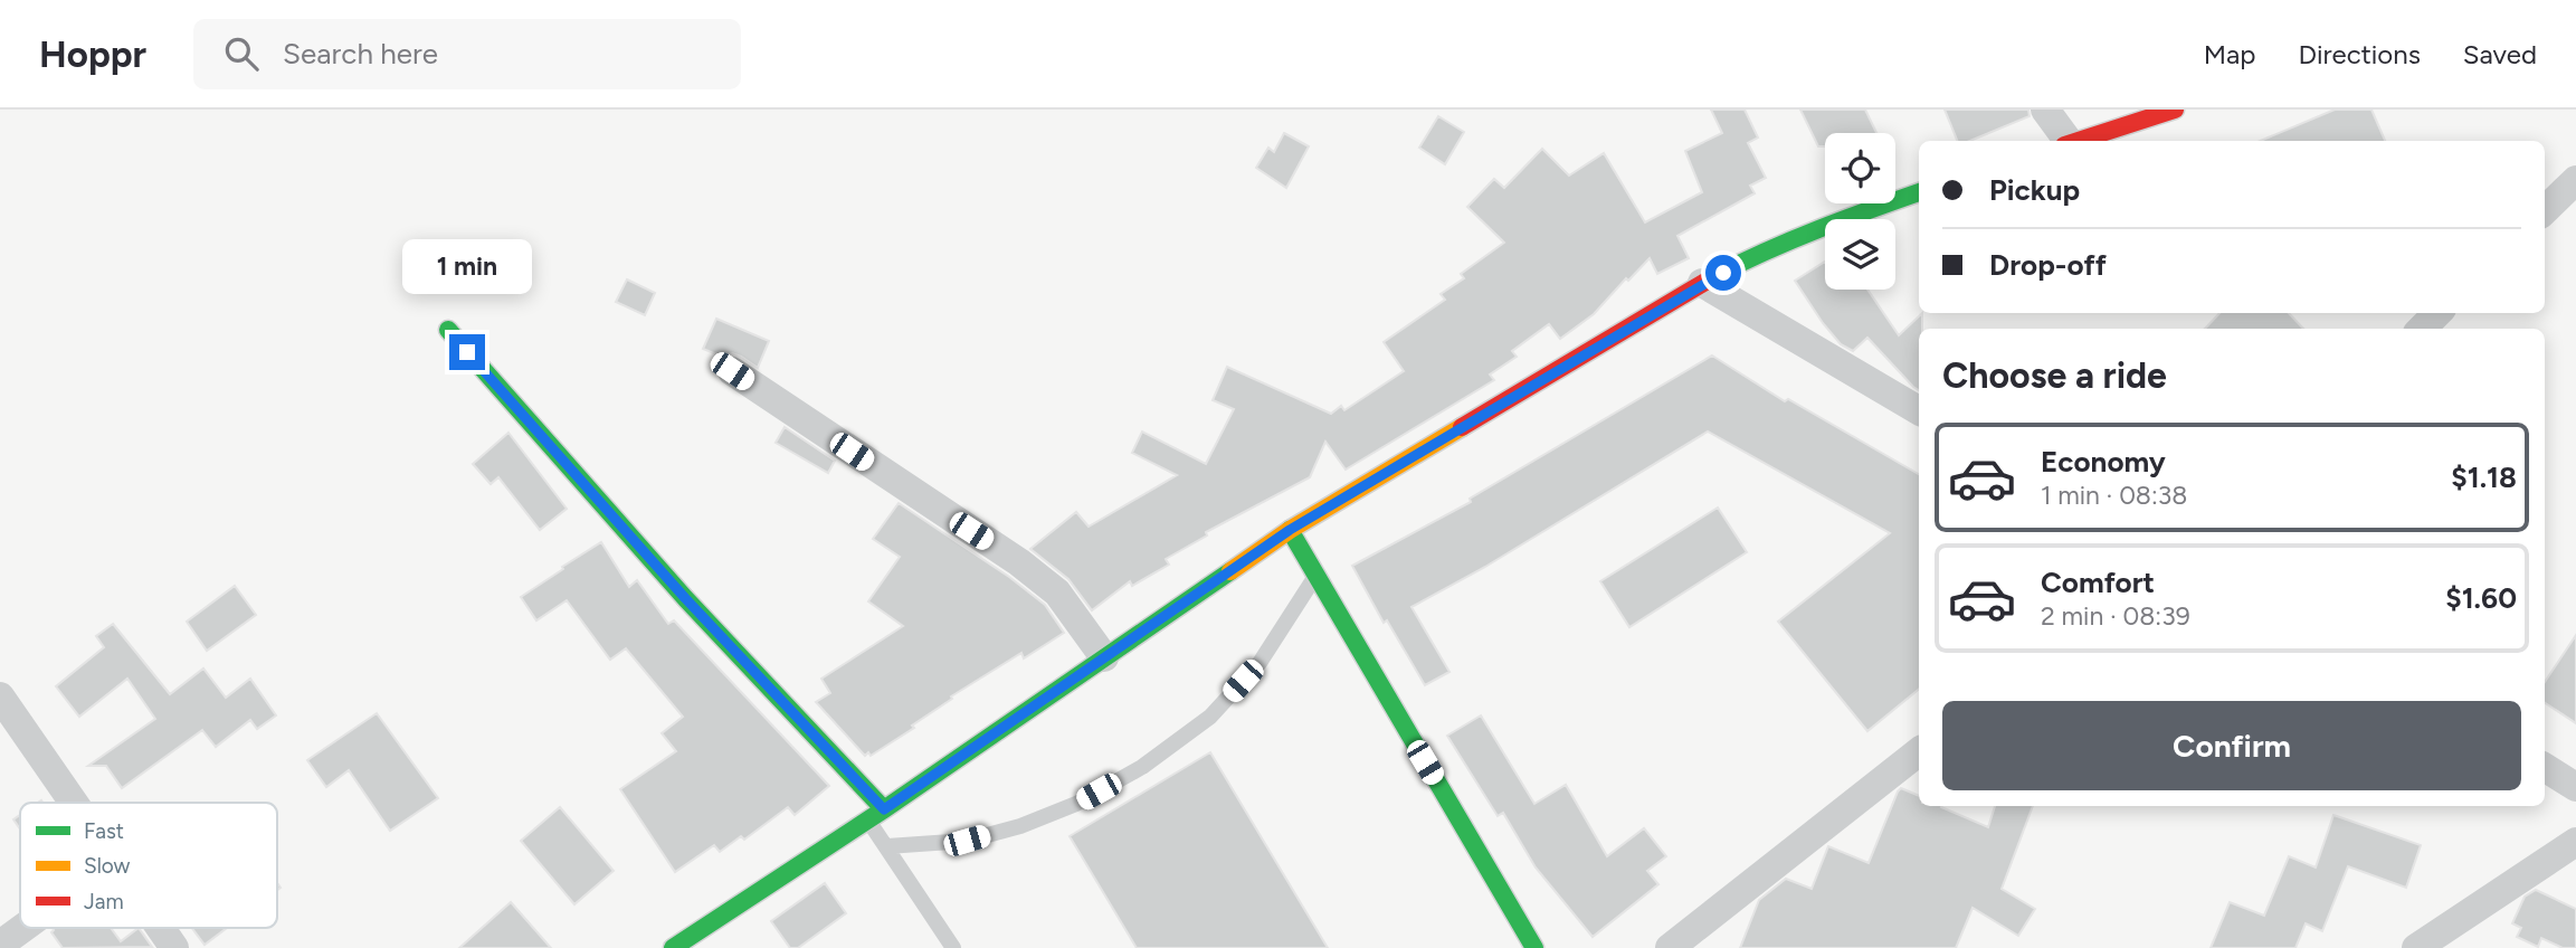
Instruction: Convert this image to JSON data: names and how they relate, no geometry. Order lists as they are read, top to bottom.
{
  "legend": ["Fast", "Slow", "Jam"],
  "page": {
    "header": "Hoppr",
    "search": "Search here",
    "nav": ["Map", "Directions", "Saved"],
    "banner": ["Pickup", "Drop-off"],
    "bubble": "1 min",
    "heading": "Choose a ride",
    "list": [
      {
        "name": "Economy",
        "note": "1 min · 08:38",
        "value": "$1.18"
      },
      {
        "name": "Comfort",
        "note": "2 min · 08:39",
        "value": "$1.60"
      }
    ],
    "buttons": "Confirm"
  }
}
